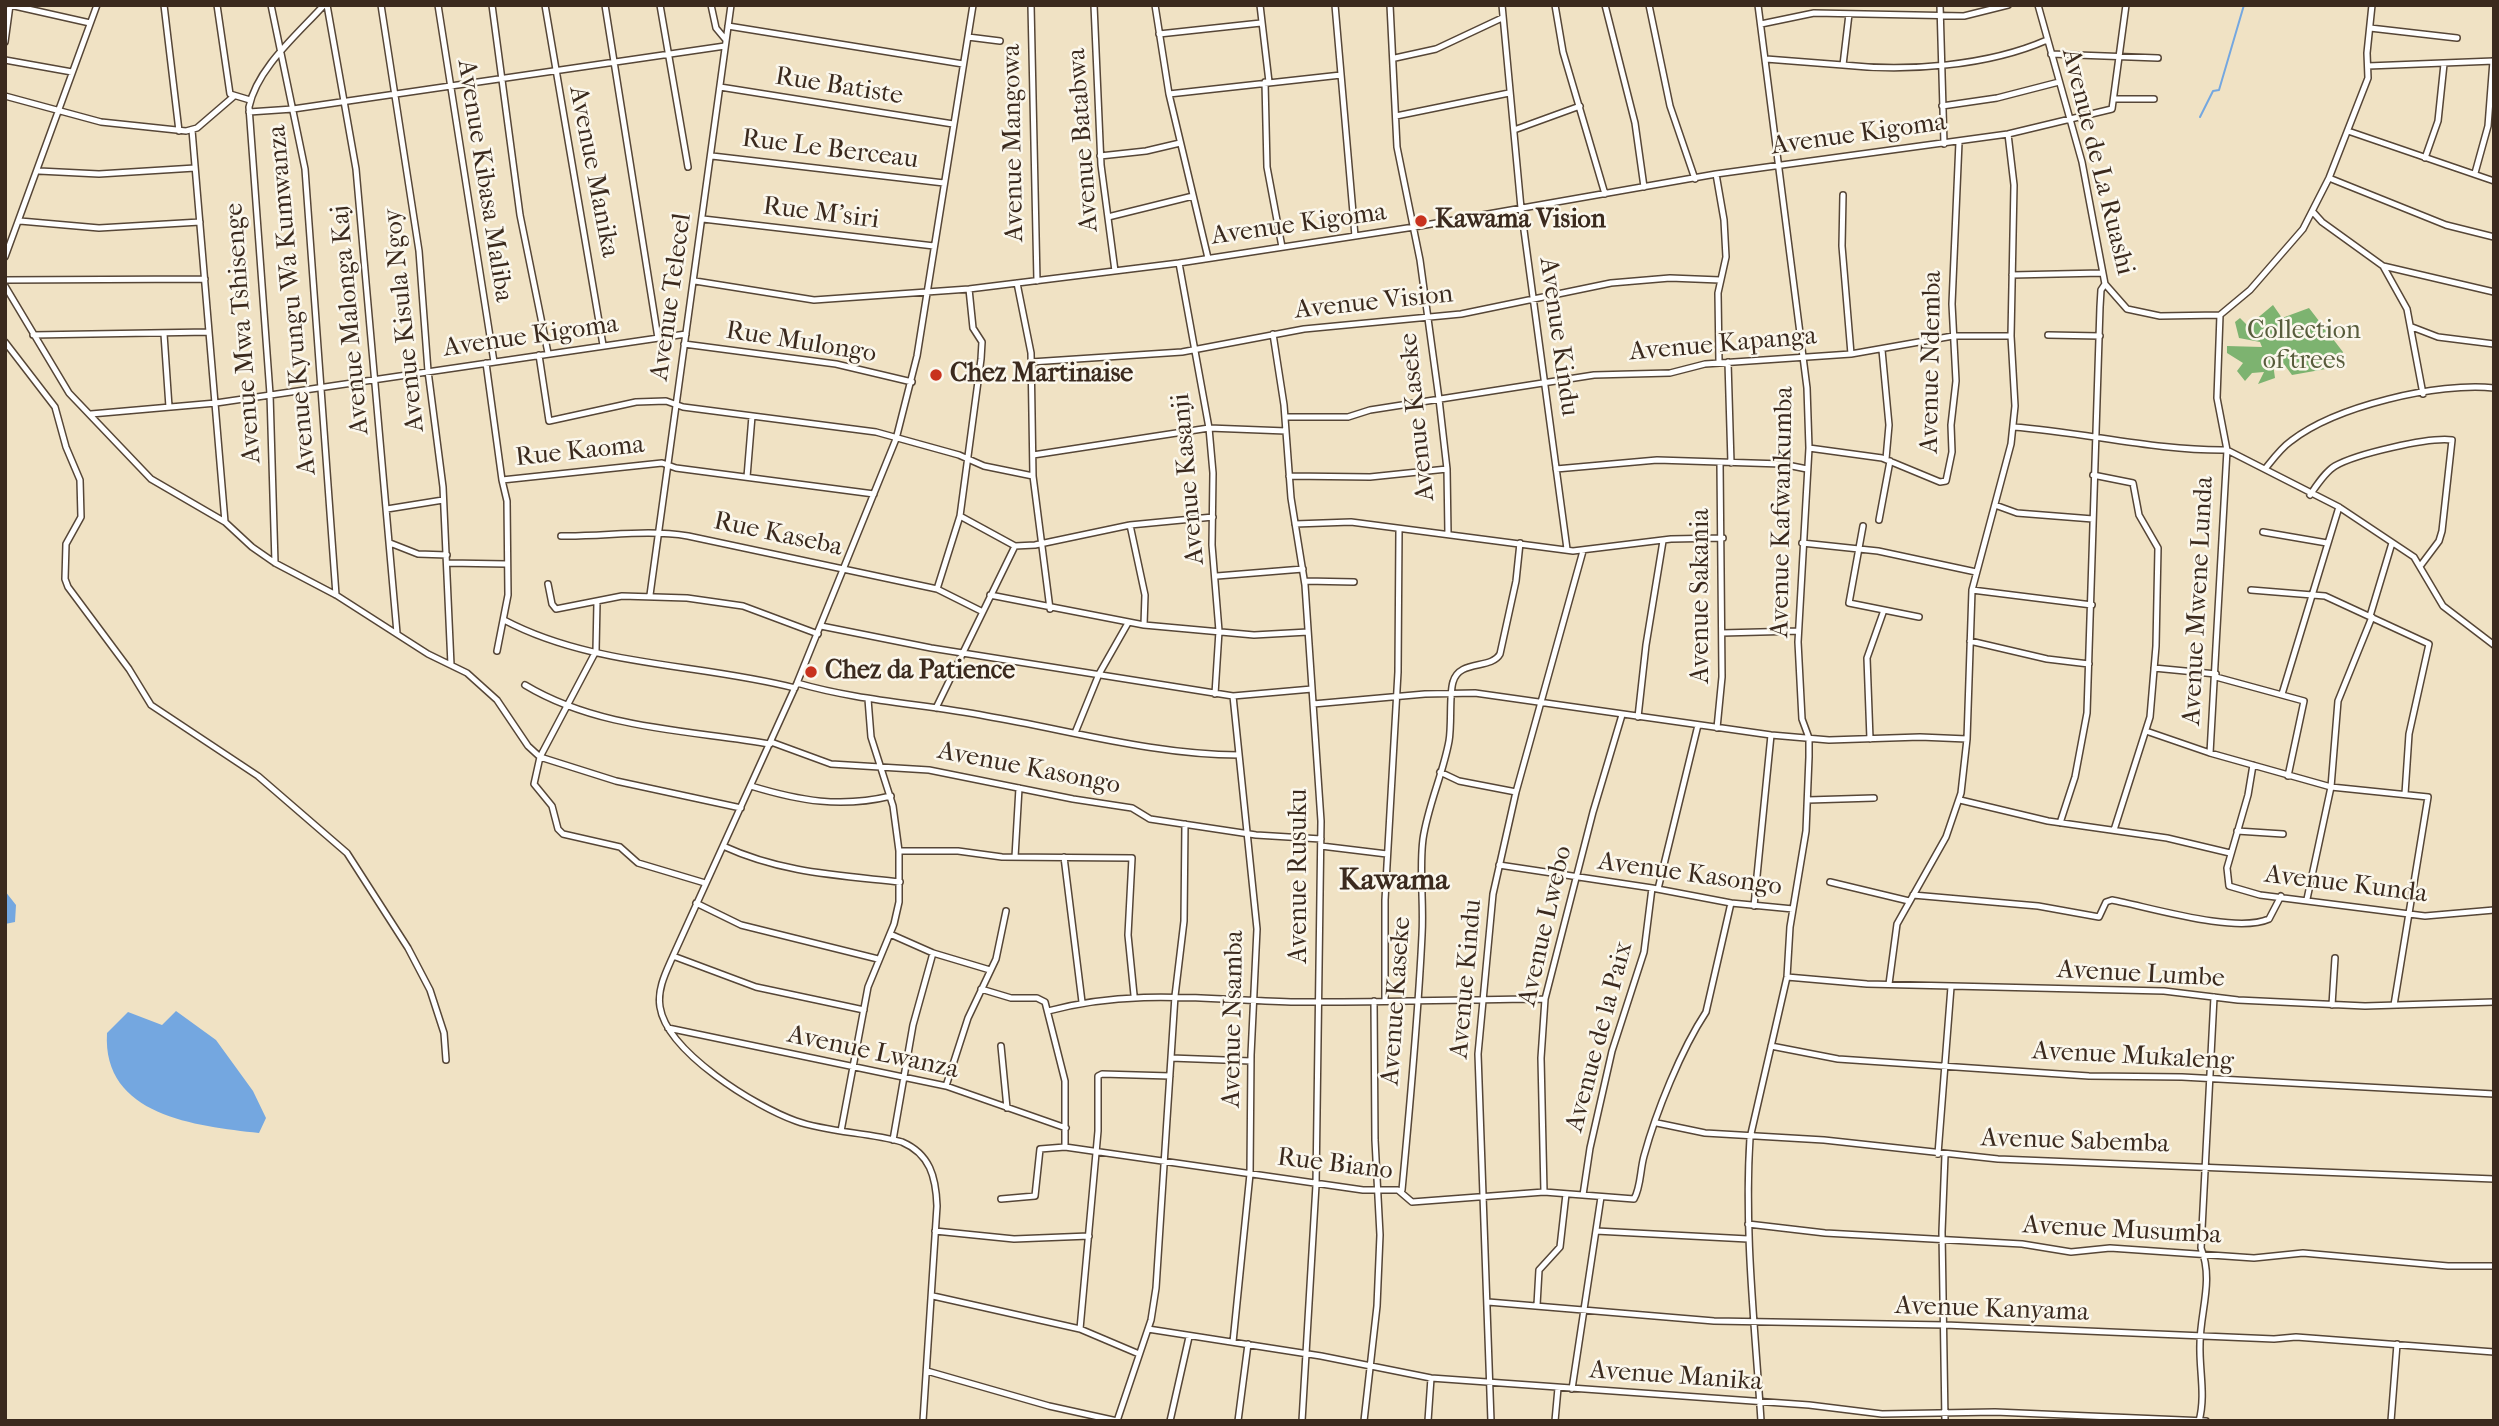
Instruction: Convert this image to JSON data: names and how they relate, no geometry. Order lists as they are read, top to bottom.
{
  "streets": {
    "street": [
      "Rue Batiste",
      "Avenue Kigoma",
      "Avenue Batabwa",
      "Avenue Mangowa",
      "Rue Le Berceau",
      "Avenue de La Ruashi",
      "Avenue Manika",
      "Avenue Kibasa Maliba",
      "Rue M'siri",
      "Avenue Telecel",
      "Avenue Kyungu Wa Kumwanza",
      "Avenue Vision",
      "Avenue Malonga Kaj",
      "Avenue Kisula Ngoy",
      "Avenue Mwa Tshisenge",
      "Avenue Kindu",
      "Rue Mulongo",
      "Avenue Kapanga",
      "Avenue Ndemba",
      "Avenue Kaseke",
      "Rue Kaoma",
      "Avenue Kasanji",
      "Avenue Kafwankumba",
      "Rue Kaseba",
      "Avenue Sakania",
      "Avenue Mwene Lunda",
      "Avenue Kasongo",
      "Avenue Rusuku",
      "Avenue Kunda",
      "Avenue Lwebo",
      "Avenue Lumbe",
      "Avenue Nsamba",
      "Avenue de la Paix",
      "Avenue Lwanza",
      "Avenue Mukaleng",
      "Avenue Sabemba",
      "Rue Biano",
      "Avenue Musumba",
      "Avenue Kanyama"
    ]
  },
  "crossings": [
    ["Rue Batiste", "Avenue Telecel"],
    ["Avenue Kigoma", "Avenue Batabwa"],
    ["Avenue Kigoma", "Avenue Mangowa"],
    ["Avenue Kigoma", "Avenue de La Ruashi"],
    ["Avenue Kigoma", "Avenue Manika"],
    ["Avenue Kigoma", "Avenue Kibasa Maliba"],
    ["Avenue Kigoma", "Avenue Telecel"],
    ["Avenue Kigoma", "Avenue Kyungu Wa Kumwanza"],
    ["Avenue Kigoma", "Avenue Malonga Kaj"],
    ["Avenue Kigoma", "Avenue Kisula Ngoy"],
    ["Avenue Kigoma", "Avenue Mwa Tshisenge"],
    ["Avenue Kigoma", "Avenue Kindu"],
    ["Avenue Kigoma", "Avenue Ndemba"],
    ["Avenue Kigoma", "Avenue Kaseke"],
    ["Avenue Kigoma", "Avenue Kasanji"],
    ["Avenue Kigoma", "Avenue Kafwankumba"],
    ["Rue Le Berceau", "Avenue Telecel"],
    ["Avenue de La Ruashi", "Avenue Mwene Lunda"],
    ["Avenue Manika", "Avenue Kindu"],
    ["Avenue Manika", "Avenue Kafwankumba"],
    ["Avenue Manika", "Avenue Rusuku"],
    ["Avenue Manika", "Avenue Nsamba"],
    ["Avenue Kibasa Maliba", "Rue Kaoma"],
    ["Rue M'siri", "Avenue Telecel"],
    ["Avenue Telecel", "Rue Mulongo"],
    ["Avenue Telecel", "Rue Kaoma"],
    ["Avenue Telecel", "Rue Kaseba"],
    ["Avenue Kyungu Wa Kumwanza", "Avenue Mwa Tshisenge"],
    ["Avenue Vision", "Avenue Kindu"],
    ["Avenue Vision", "Avenue Kaseke"],
    ["Avenue Vision", "Avenue Kasanji"],
    ["Avenue Vision", "Avenue Rusuku"],
    ["Avenue Malonga Kaj", "Avenue Mwa Tshisenge"],
    ["Avenue Kindu", "Avenue Kapanga"],
    ["Avenue Kindu", "Avenue Kasongo"],
    ["Avenue Kindu", "Rue Biano"],
    ["Avenue Kindu", "Avenue Kanyama"],
    ["Avenue Kapanga", "Avenue Ndemba"],
    ["Avenue Kapanga", "Avenue Kaseke"],
    ["Avenue Kapanga", "Avenue Kafwankumba"],
    ["Avenue Kapanga", "Avenue Rusuku"],
    ["Avenue Ndemba", "Avenue Kafwankumba"],
    ["Avenue Kaseke", "Rue Biano"],
    ["Avenue Kafwankumba", "Avenue Kasongo"],
    ["Avenue Kafwankumba", "Avenue Lumbe"],
    ["Avenue Kafwankumba", "Avenue Mukaleng"],
    ["Avenue Kafwankumba", "Avenue Sabemba"],
    ["Avenue Kafwankumba", "Avenue Musumba"],
    ["Avenue Kafwankumba", "Avenue Kanyama"],
    ["Avenue Kasongo", "Avenue Rusuku"],
    ["Avenue Kasongo", "Avenue Lwebo"],
    ["Avenue Kasongo", "Avenue Nsamba"],
    ["Avenue Kasongo", "Avenue de la Paix"],
    ["Avenue Rusuku", "Rue Biano"],
    ["Avenue Lwebo", "Rue Biano"],
    ["Avenue Nsamba", "Rue Biano"],
    ["Avenue de la Paix", "Rue Biano"],
    ["Avenue Sabemba", "Rue Biano"]
  ],
  "districts": ["Kawama"],
  "parks": ["Collection of trees"],
  "places": ["Kawama Vision", "Chez Martinaise", "Chez da Patience"]
}
